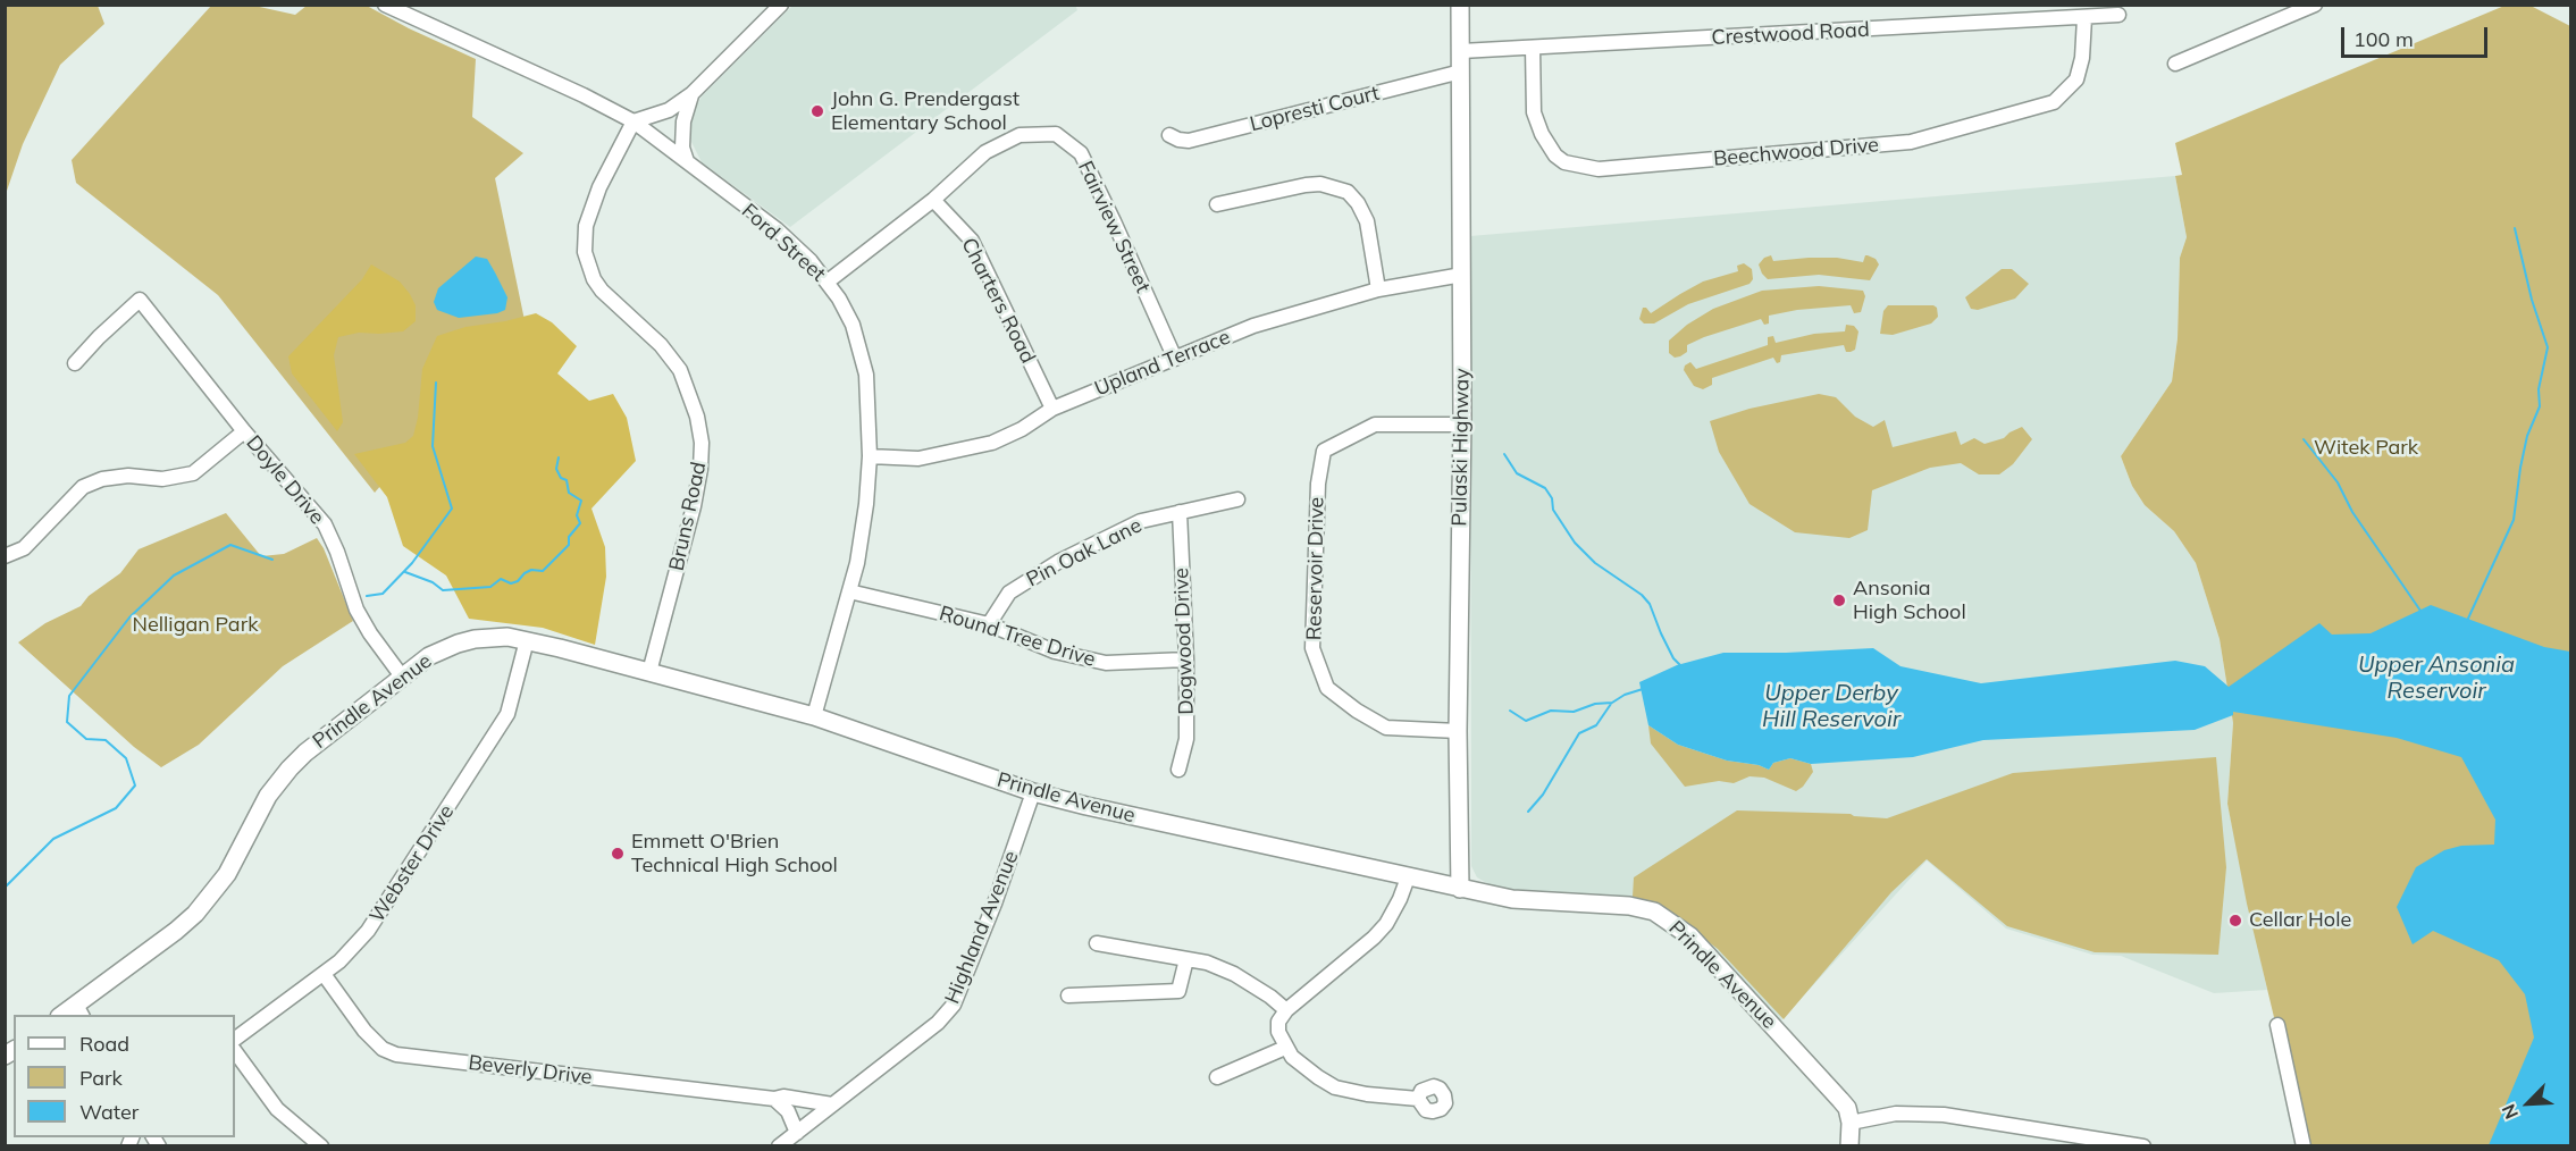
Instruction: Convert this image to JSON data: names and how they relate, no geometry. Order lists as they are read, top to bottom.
{
  "streets": {
    "main road": ["Pulaski Highway", "Prindle Avenue"],
    "street": [
      "Crestwood Road",
      "Lopresti Court",
      "Beechwood Drive",
      "Fairview Street",
      "Ford Street",
      "Charters Road",
      "Upland Terrace",
      "Doyle Drive",
      "Bruns Road",
      "Pin Oak Lane",
      "Reservoir Drive",
      "Round Tree Drive",
      "Dogwood Drive",
      "Webster Drive",
      "Highland Avenue",
      "Beverly Drive"
    ]
  },
  "crossings": [
    ["Crestwood Road", "Beechwood Drive"],
    ["Crestwood Road", "Pulaski Highway"],
    ["Lopresti Court", "Pulaski Highway"],
    ["Fairview Street", "Ford Street"],
    ["Fairview Street", "Charters Road"],
    ["Fairview Street", "Upland Terrace"],
    ["Ford Street", "Upland Terrace"],
    ["Ford Street", "Bruns Road"],
    ["Ford Street", "Round Tree Drive"],
    ["Ford Street", "Prindle Avenue"],
    ["Charters Road", "Upland Terrace"],
    ["Upland Terrace", "Pulaski Highway"],
    ["Pulaski Highway", "Reservoir Drive"],
    ["Pulaski Highway", "Prindle Avenue"],
    ["Doyle Drive", "Prindle Avenue"],
    ["Bruns Road", "Prindle Avenue"],
    ["Pin Oak Lane", "Round Tree Drive"],
    ["Pin Oak Lane", "Dogwood Drive"],
    ["Round Tree Drive", "Dogwood Drive"],
    ["Prindle Avenue", "Webster Drive"],
    ["Prindle Avenue", "Highland Avenue"],
    ["Webster Drive", "Beverly Drive"],
    ["Highland Avenue", "Beverly Drive"]
  ],
  "water": ["Upper Ansonia Reservoir", "Upper Derby Hill Reservoir"],
  "parks": ["Witek Park", "Nelligan Park"],
  "places": [
    "John G. Prendergast Elementary School",
    "Ansonia High School",
    "Emmett O'Brien Technical High School",
    "Cellar Hole"
  ],
  "legend": ["Road", "Park", "Water"],
  "scale_bar": "100 m",
  "north": "bottom left"
}
